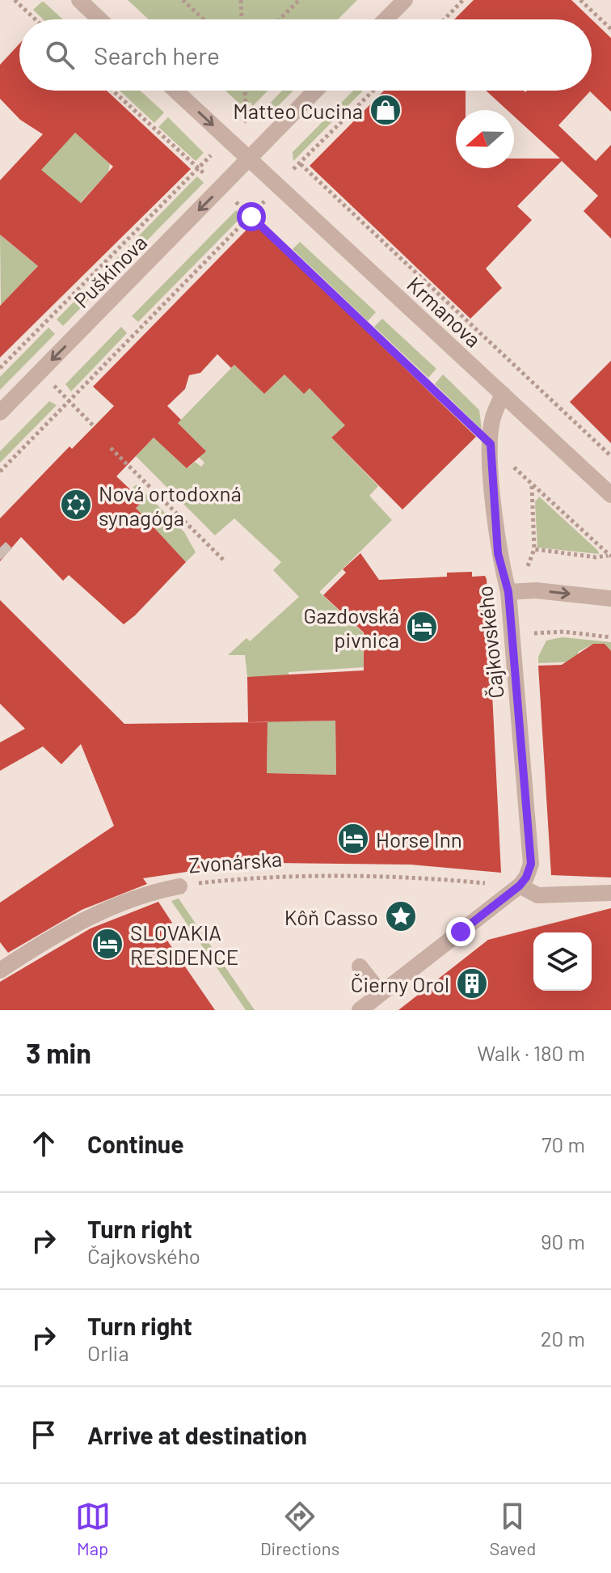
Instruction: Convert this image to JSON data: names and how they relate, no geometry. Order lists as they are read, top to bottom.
{
  "streets": {
    "street": [
      "Puškinova",
      "Krmanova",
      "Čajkovského",
      "Zvonárska"
    ]
  },
  "crossings": [
    ["Puškinova", "Krmanova"],
    ["Krmanova", "Čajkovského"]
  ],
  "one_way": ["Puškinova"],
  "places": {
    "shop": ["Matteo Cucina"],
    "synagogue": ["Nová ortodoxná synagóga"],
    "hotel": ["Gazdovská pivnica", "Horse Inn", "SLOVAKIA RESIDENCE"],
    "place": ["Kôň Casso"],
    "building": ["Čierny Orol"]
  },
  "north": "left",
  "page": {
    "search": "Search here",
    "heading": ["3 min", "Walk · 180 m"],
    "list": [
      ["Continue", "70 m"],
      ["Turn right", "Čajkovského", "90 m"],
      ["Turn right", "Orlia", "20 m"],
      "Arrive at destination"
    ],
    "nav": ["Map", "Directions", "Saved"]
  }
}
